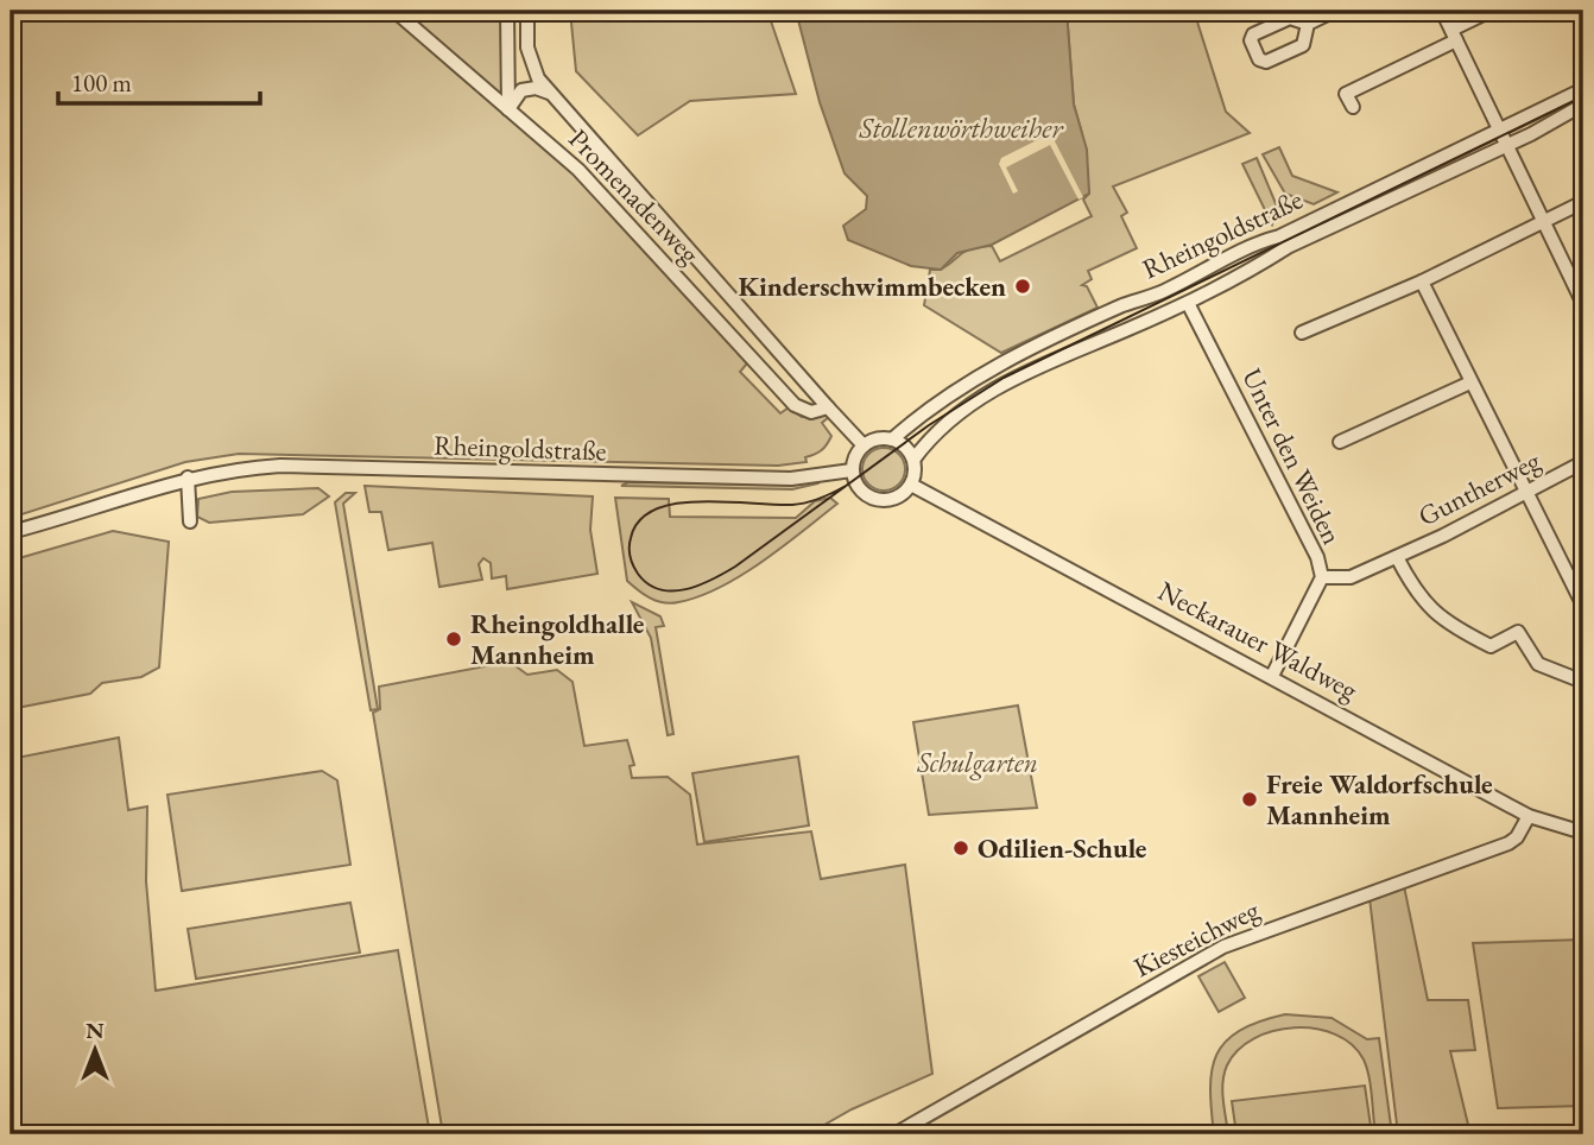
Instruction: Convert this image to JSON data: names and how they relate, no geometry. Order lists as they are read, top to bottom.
{
  "streets": {
    "street": [
      "Promenadenweg",
      "Rheingoldstraße",
      "Unter den Weiden",
      "Guntherweg",
      "Neckarauer Waldweg",
      "Kiesteichweg"
    ]
  },
  "crossings": [
    ["Rheingoldstraße", "Unter den Weiden"],
    ["Rheingoldstraße", "Neckarauer Waldweg"],
    ["Unter den Weiden", "Guntherweg"],
    ["Unter den Weiden", "Neckarauer Waldweg"],
    ["Neckarauer Waldweg", "Kiesteichweg"]
  ],
  "water": ["Stollenwörthweiher"],
  "parks": ["Schulgarten"],
  "places": [
    "Kinderschwimmbecken",
    "Rheingoldhalle Mannheim",
    "Freie Waldorfschule Mannheim",
    "Odilien-Schule"
  ],
  "scale_bar": "100 m",
  "north": "top"
}
